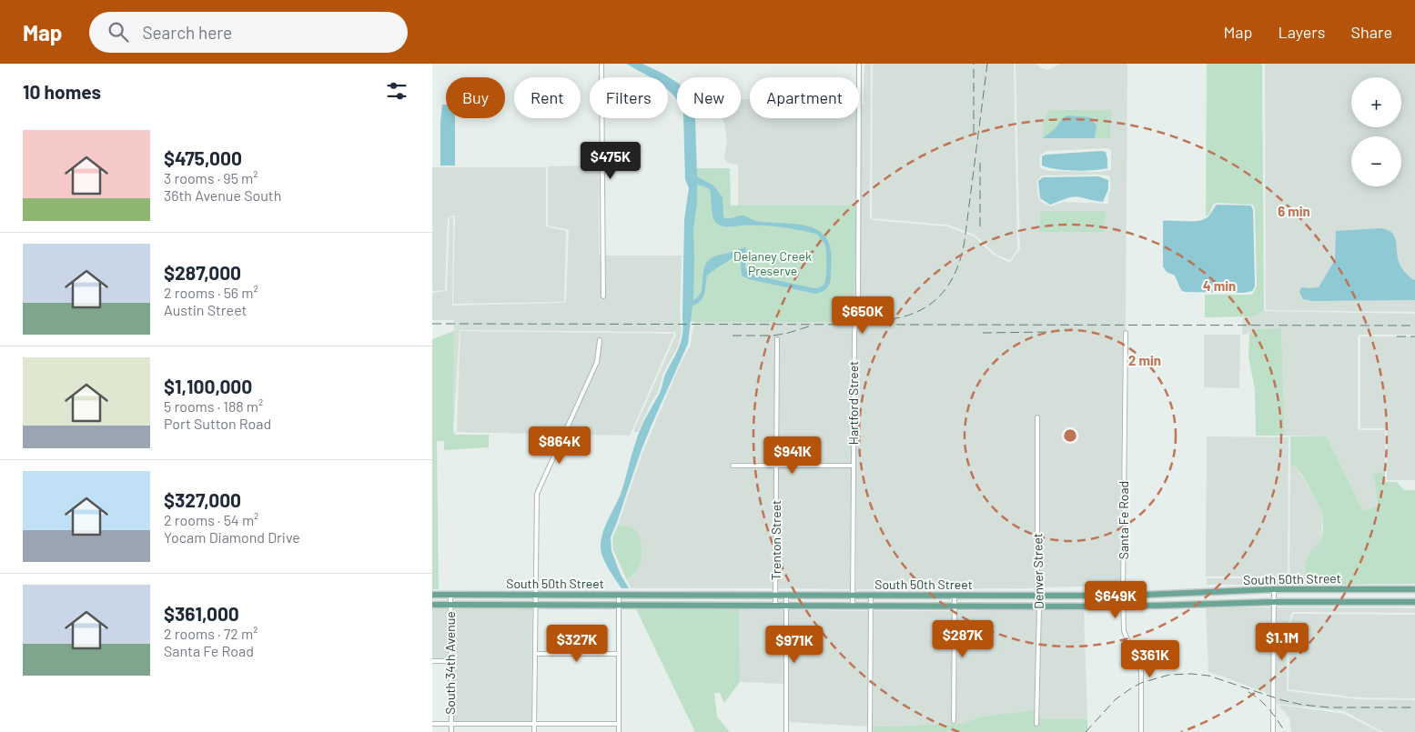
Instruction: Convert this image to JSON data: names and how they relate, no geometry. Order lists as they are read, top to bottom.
{
  "streets": {
    "main road": ["South 50th Street"],
    "street": [
      "Hartford Street",
      "Santa Fe Road",
      "Trenton Street",
      "Denver Street",
      "South 34th Avenue"
    ]
  },
  "crossings": [
    ["Hartford Street", "South 50th Street"],
    ["Santa Fe Road", "South 50th Street"],
    ["Trenton Street", "South 50th Street"],
    ["Denver Street", "South 50th Street"],
    ["South 50th Street", "South 34th Avenue"]
  ],
  "parks": ["Delaney Creek Preserve"],
  "page": {
    "header": "Map",
    "search": "Search here",
    "nav": ["Map", "Layers", "Share"],
    "heading": "10 homes",
    "map_buttons": ["+", "−"],
    "chip": [
      "Buy",
      "Rent",
      "Filters",
      "New",
      "Apartment"
    ],
    "list": [
      {
        "name": "$475,000",
        "note": "3 rooms · 95 m² · 36th Avenue South"
      },
      {
        "name": "$287,000",
        "note": "2 rooms · 56 m² · Austin Street"
      },
      {
        "name": "$1,100,000",
        "note": "5 rooms · 188 m² · Port Sutton Road"
      },
      {
        "name": "$327,000",
        "note": "2 rooms · 54 m² · Yocam Diamond Drive"
      },
      {
        "name": "$361,000",
        "note": "2 rooms · 72 m² · Santa Fe Road"
      }
    ],
    "price": [
      "$475K",
      "$650K",
      "$864K",
      "$941K",
      "$649K",
      "$287K",
      "$1.1M",
      "$327K",
      "$971K",
      "$361K"
    ]
  },
  "rings": ["6 min", "4 min", "2 min"]
}
